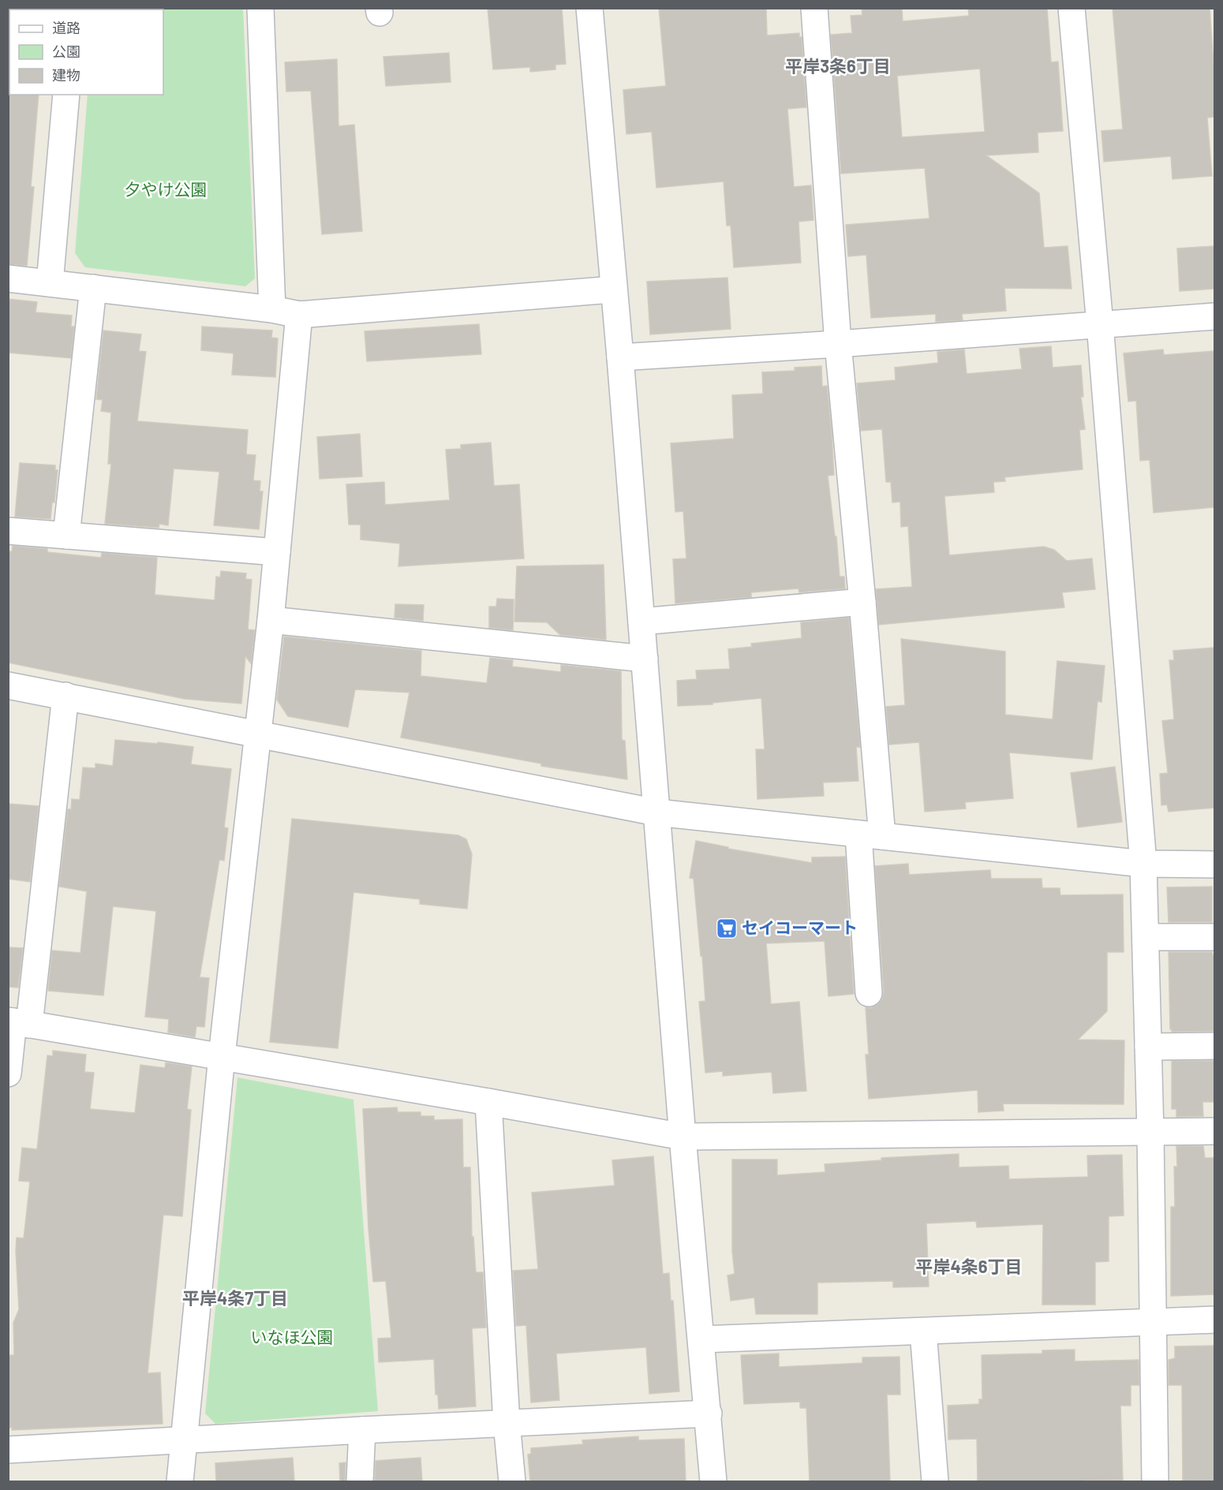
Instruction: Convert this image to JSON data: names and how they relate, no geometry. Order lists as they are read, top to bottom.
{
  "districts": ["平岸3条6丁目", "平岸4条6丁目", "平岸4条7丁目"],
  "parks": ["夕やけ公園", "いなほ公園"],
  "places": {
    "supermarket": ["セイコーマート"]
  },
  "legend": ["道路", "公園", "建物"]
}
